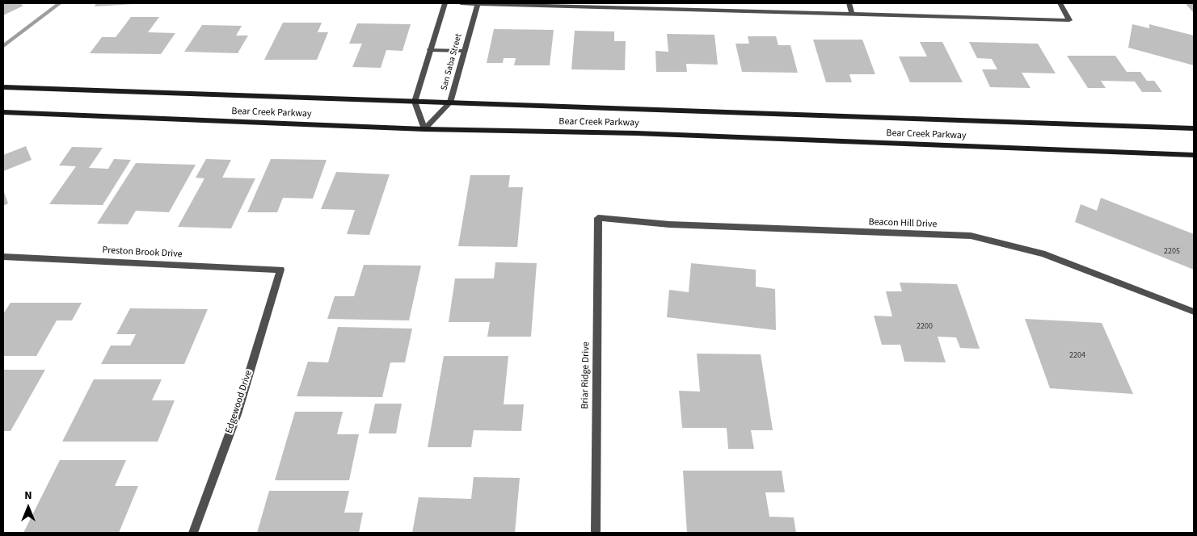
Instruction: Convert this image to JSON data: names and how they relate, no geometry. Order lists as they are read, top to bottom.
{
  "streets": {
    "main road": ["Bear Creek Parkway"],
    "street": [
      "San Saba Street",
      "Beacon Hill Drive",
      "Preston Brook Drive",
      "Briar Ridge Drive",
      "Edgewood Drive"
    ]
  },
  "crossings": [
    ["San Saba Street", "Bear Creek Parkway"],
    ["Beacon Hill Drive", "Briar Ridge Drive"],
    ["Preston Brook Drive", "Edgewood Drive"]
  ],
  "house_numbers": ["2205", "2200", "2204"],
  "north": "top"
}
